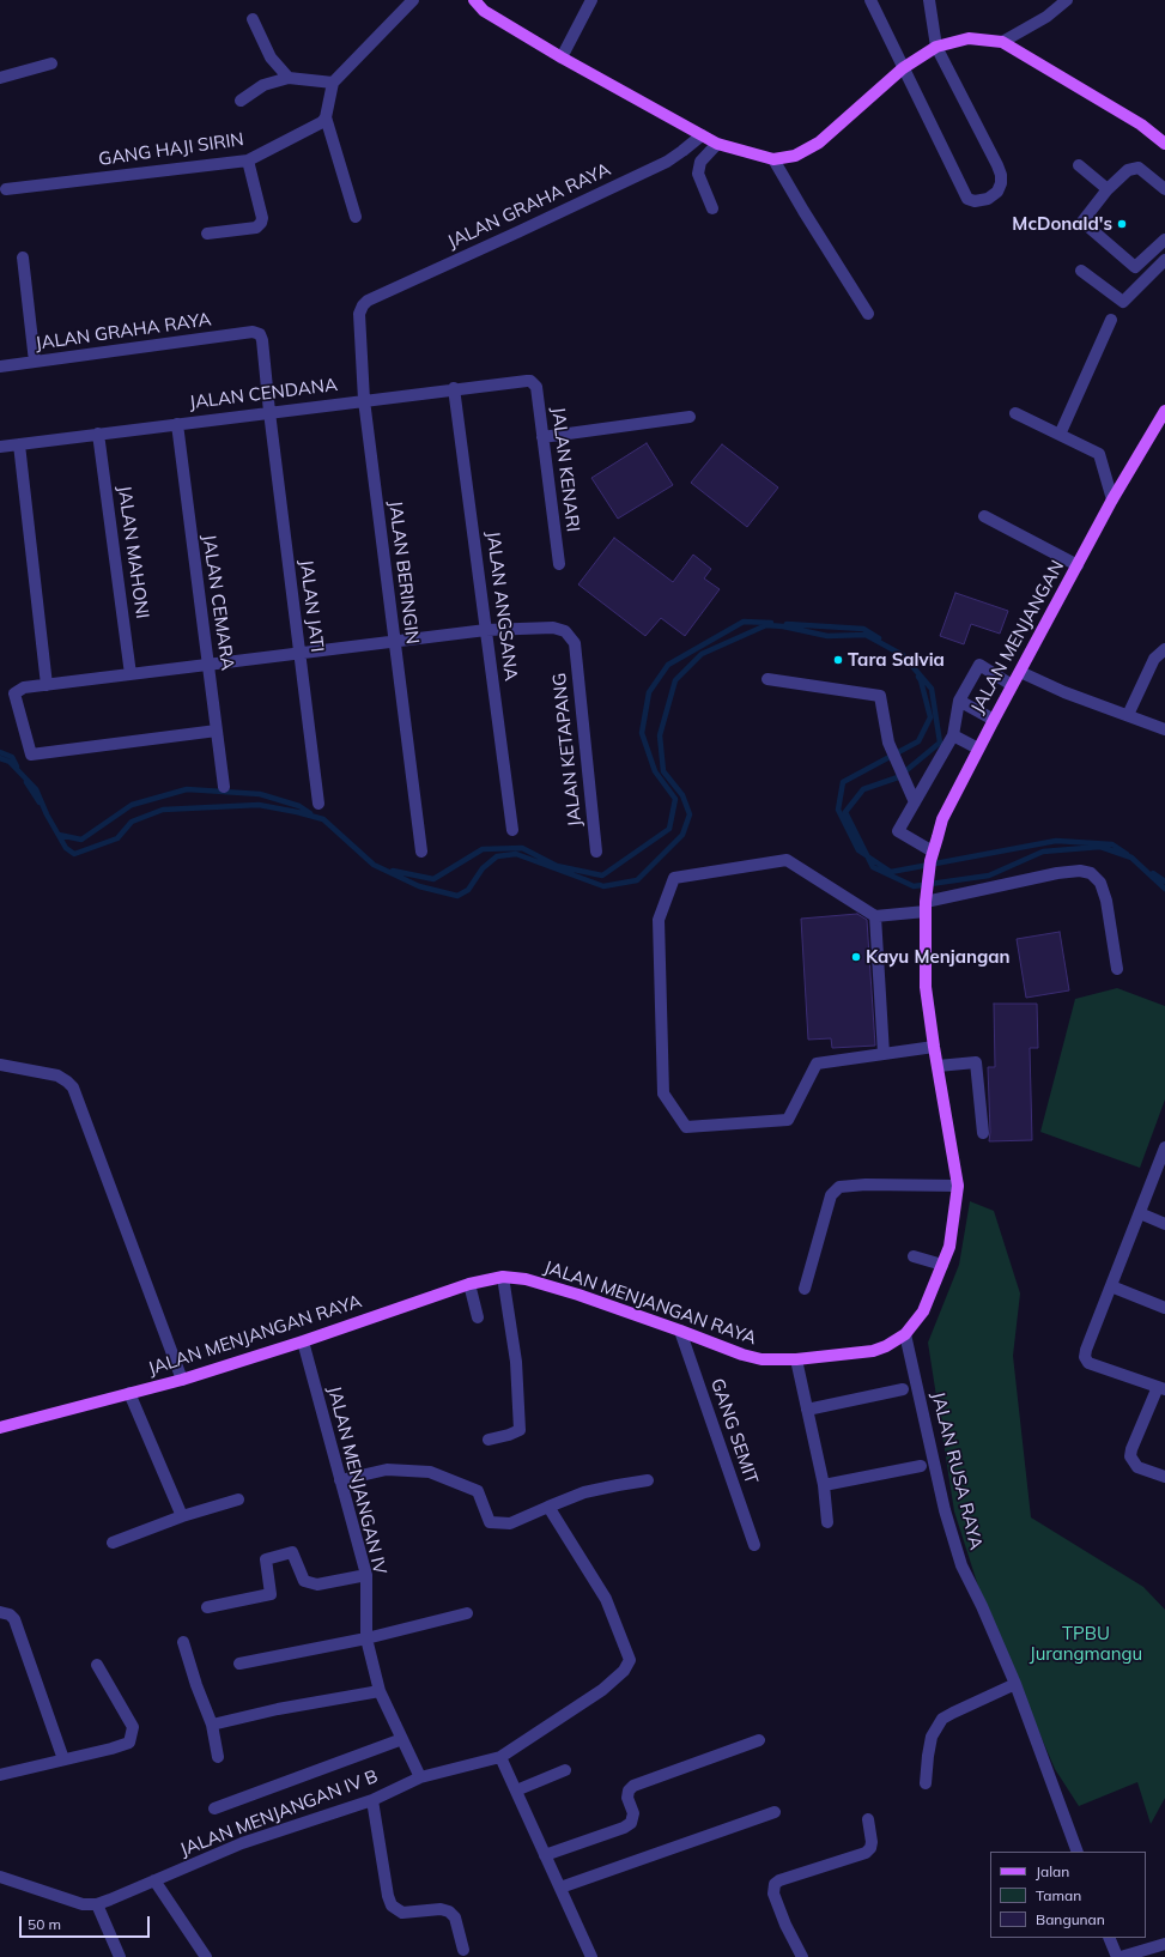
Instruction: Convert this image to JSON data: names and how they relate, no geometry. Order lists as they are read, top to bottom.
{
  "streets": {
    "main road": ["JALAN MENJANGAN", "JALAN MENJANGAN RAYA"],
    "street": [
      "GANG HAJI SIRIN",
      "JALAN GRAHA RAYA",
      "JALAN CENDANA",
      "JALAN KENARI",
      "JALAN MAHONI",
      "JALAN BERINGIN",
      "JALAN CEMARA",
      "JALAN JATI",
      "JALAN ANGSANA",
      "JALAN KETAPANG",
      "GANG SEMIT",
      "JALAN RUSA RAYA",
      "JALAN MENJANGAN IV",
      "JALAN MENJANGAN IV B"
    ]
  },
  "crossings": [
    ["JALAN GRAHA RAYA", "JALAN BERINGIN"],
    ["JALAN GRAHA RAYA", "JALAN JATI"],
    ["JALAN CENDANA", "JALAN KENARI"],
    ["JALAN CENDANA", "JALAN MAHONI"],
    ["JALAN CENDANA", "JALAN BERINGIN"],
    ["JALAN CENDANA", "JALAN CEMARA"],
    ["JALAN CENDANA", "JALAN JATI"],
    ["JALAN CENDANA", "JALAN ANGSANA"],
    ["JALAN ANGSANA", "JALAN KETAPANG"],
    ["JALAN MENJANGAN", "JALAN MENJANGAN RAYA"],
    ["JALAN MENJANGAN RAYA", "GANG SEMIT"],
    ["JALAN MENJANGAN RAYA", "JALAN RUSA RAYA"],
    ["JALAN MENJANGAN RAYA", "JALAN MENJANGAN IV"],
    ["JALAN MENJANGAN IV", "JALAN MENJANGAN IV B"]
  ],
  "parks": ["TPBU Jurangmangu"],
  "places": ["McDonald's", "Tara Salvia", "Kayu Menjangan"],
  "legend": ["Jalan", "Taman", "Bangunan"],
  "scale_bar": "50 m"
}
